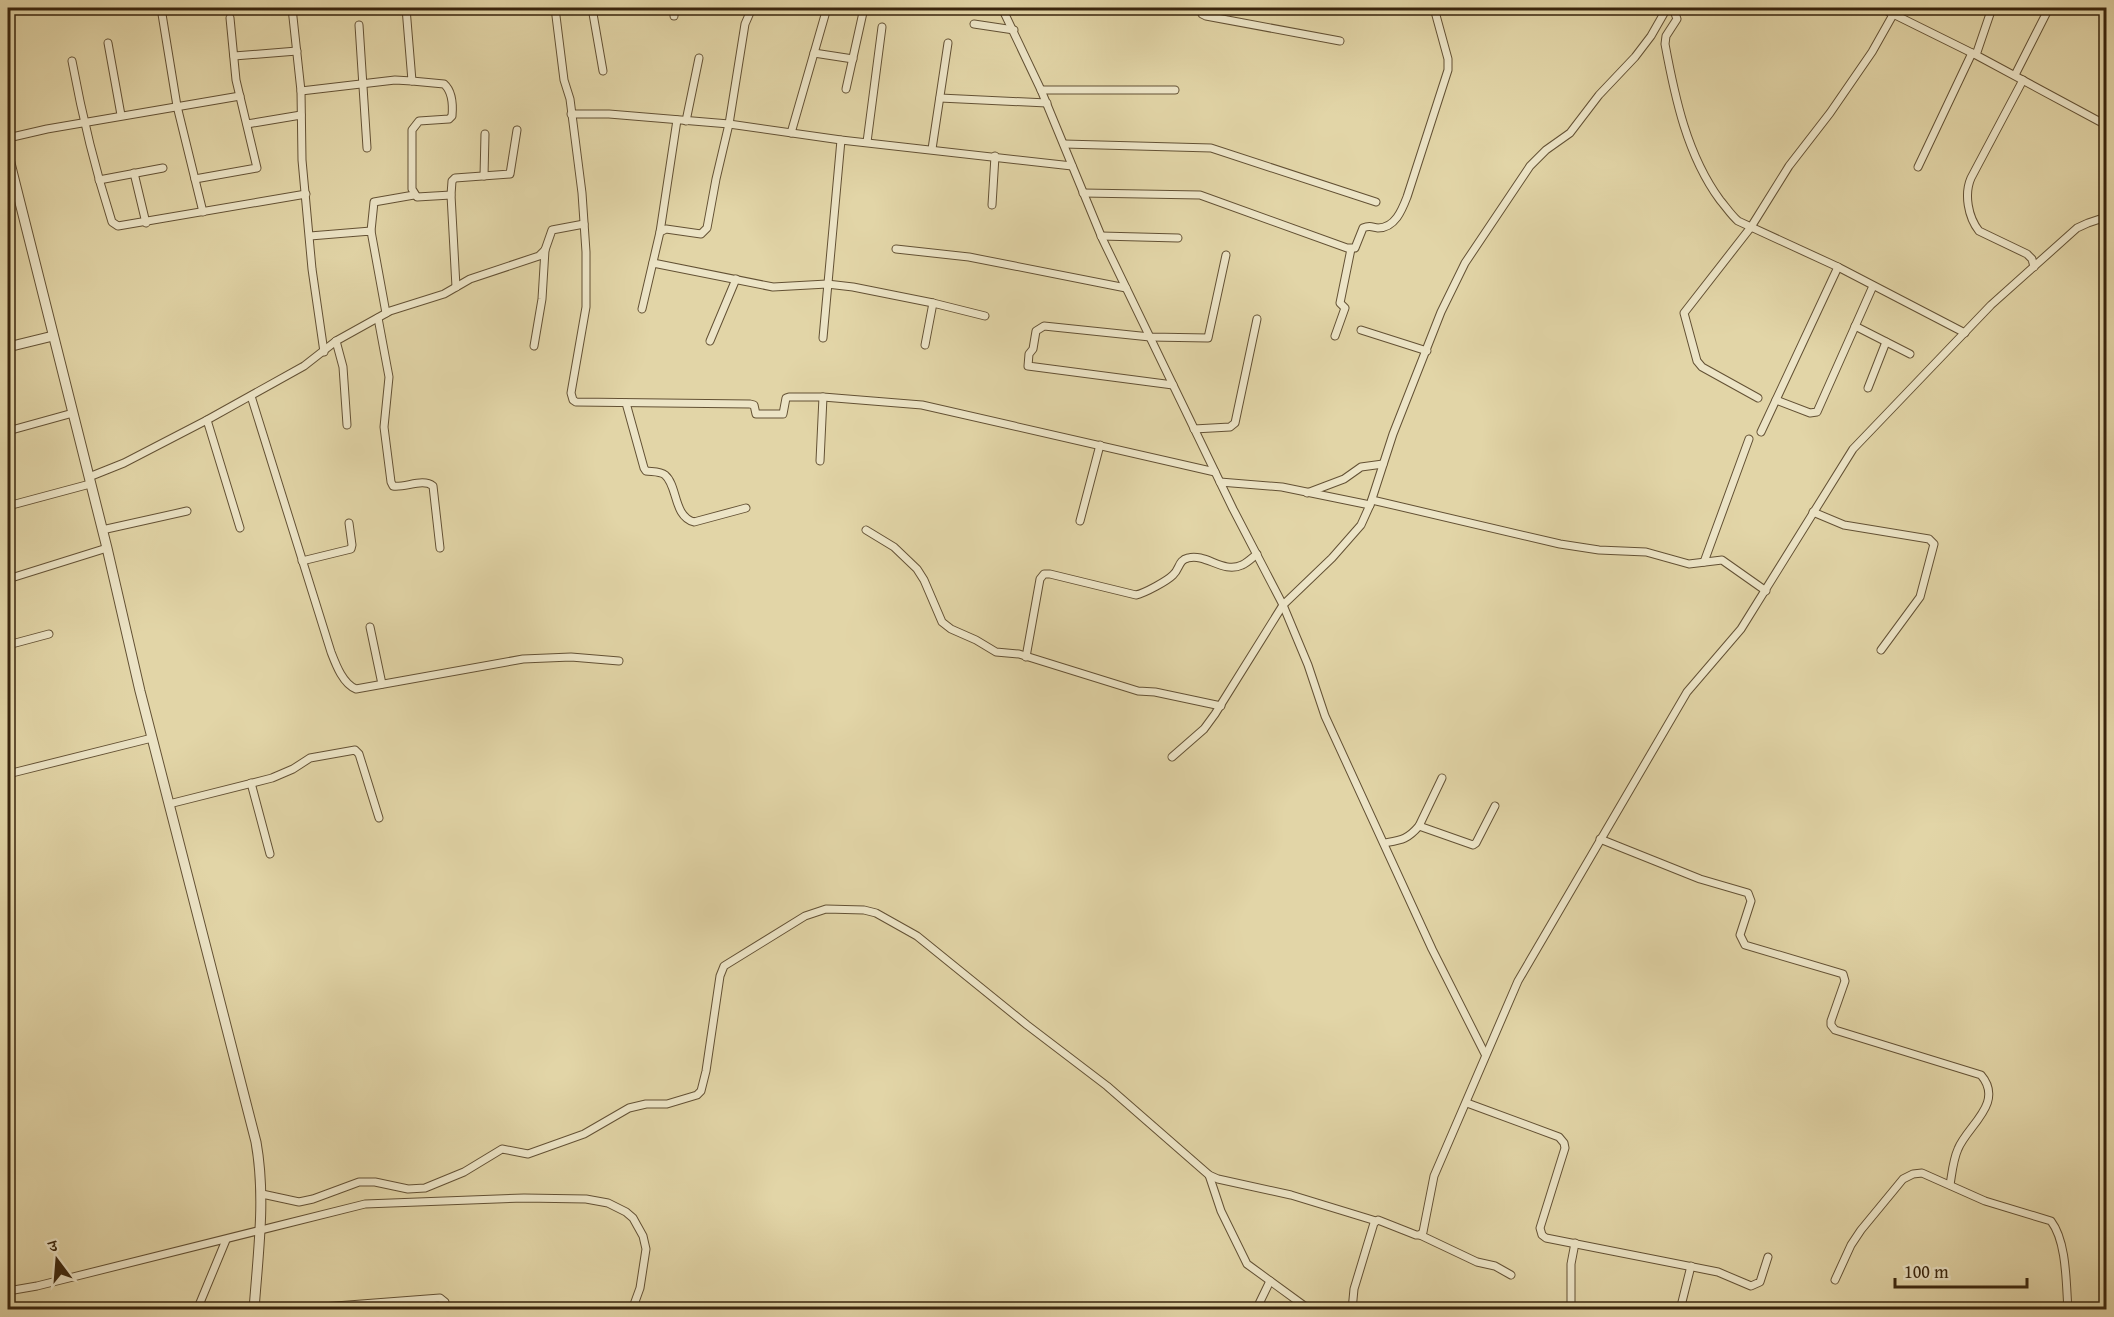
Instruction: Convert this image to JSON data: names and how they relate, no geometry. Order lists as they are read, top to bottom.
{
  "scale_bar": "100 m",
  "north": "top"
}
